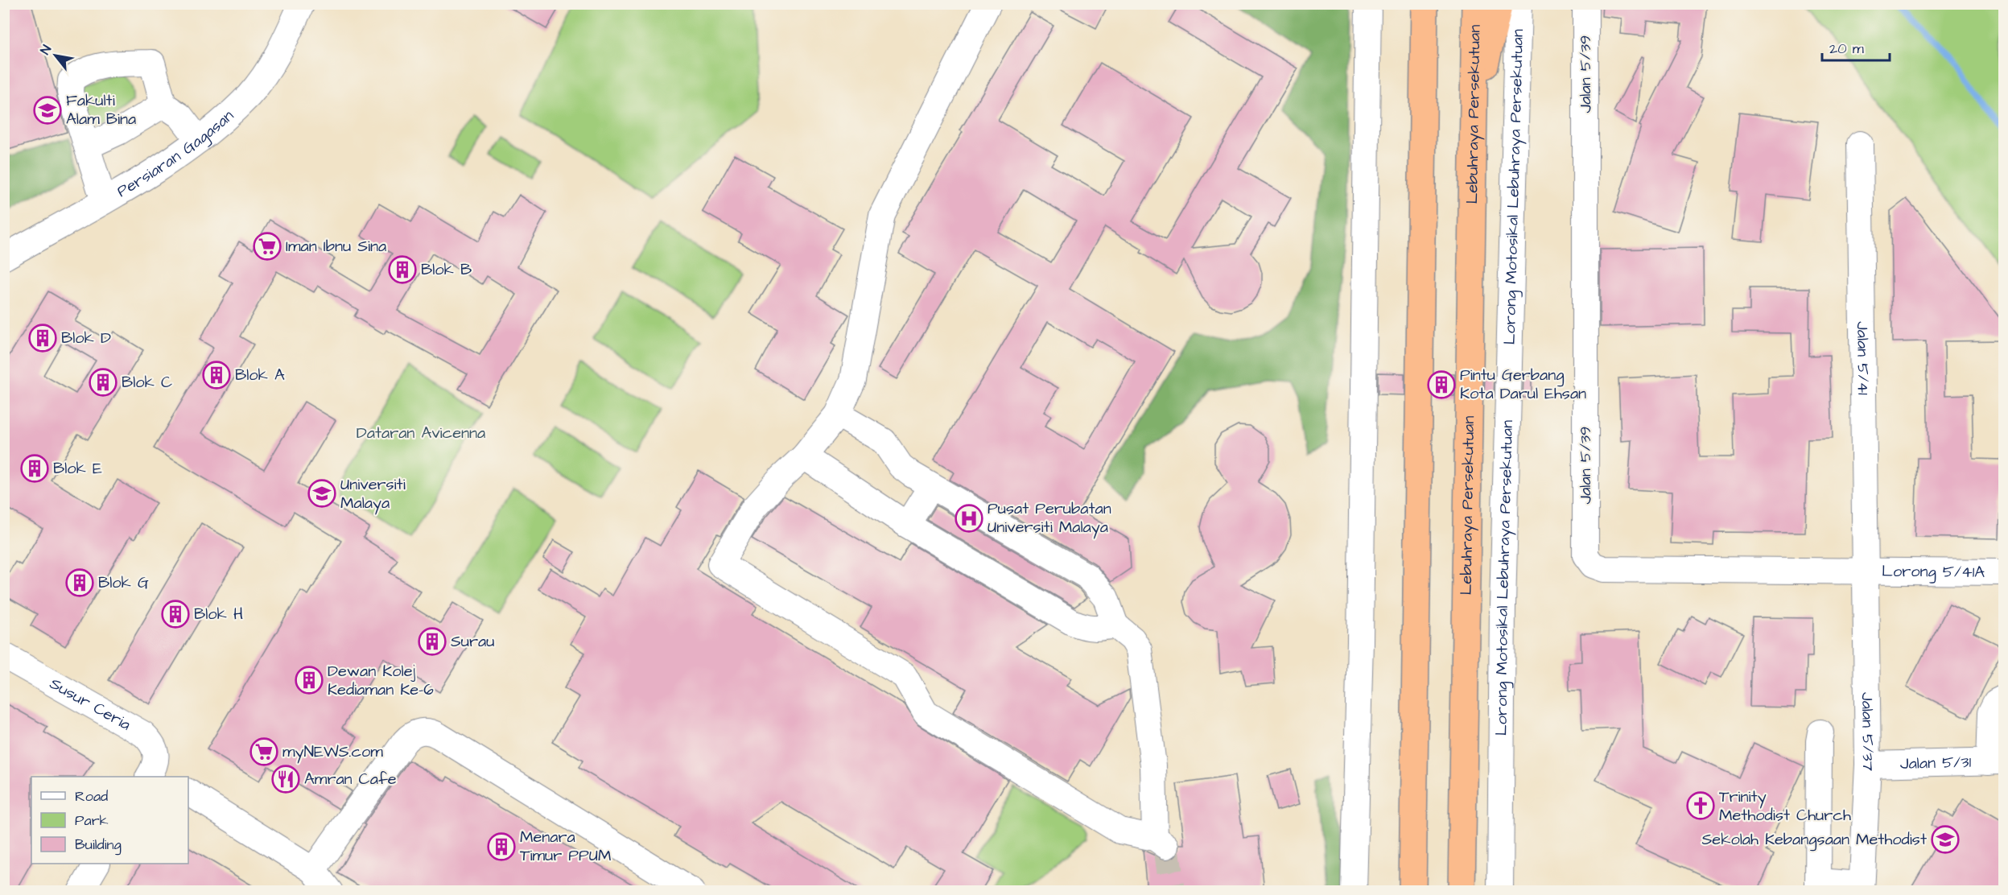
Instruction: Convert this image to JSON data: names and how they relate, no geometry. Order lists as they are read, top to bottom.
{
  "streets": {
    "highway": ["Lebuhraya Persekutuan"],
    "street": [
      "Jalan 5/39",
      "Persiaran Gagasan",
      "Lorong Motosikal Lebuhraya Persekutuan",
      "Jalan 5/41",
      "Lorong 5/41A",
      "Susur Ceria",
      "Jalan 5/37",
      "Jalan 5/31"
    ]
  },
  "crossings": [
    ["Jalan 5/39", "Jalan 5/41"],
    ["Jalan 5/39", "Lorong 5/41A"],
    ["Jalan 5/39", "Jalan 5/37"],
    ["Jalan 5/41", "Lorong 5/41A"],
    ["Jalan 5/41", "Jalan 5/37"],
    ["Lorong 5/41A", "Jalan 5/37"],
    ["Jalan 5/37", "Jalan 5/31"]
  ],
  "parks": ["Dataran Avicenna"],
  "places": {
    "school or university": ["Fakulti Alam Bina", "Universiti Malaya", "Sekolah Kebangsaan Methodist"],
    "supermarket": ["Iman Ibnu Sina", "myNEWS.com"],
    "building": [
      "Blok B",
      "Blok D",
      "Blok A",
      "Blok C",
      "Pintu Gerbang Kota Darul Ehsan",
      "Blok E",
      "Blok G",
      "Blok H",
      "Surau",
      "Dewan Kolej Kediaman Ke-6",
      "Menara Timur PPUM"
    ],
    "hospital": ["Pusat Perubatan Universiti Malaya"],
    "restaurant": ["Amran Cafe"],
    "church": ["Trinity Methodist Church"]
  },
  "legend": ["Road", "Park", "Building"],
  "scale_bar": "20 m",
  "north": "top left"
}
